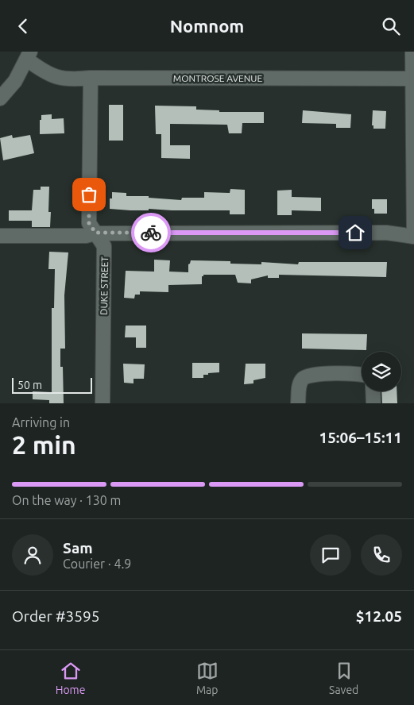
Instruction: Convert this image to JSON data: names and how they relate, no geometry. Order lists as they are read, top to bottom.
{
  "streets": {
    "street": ["MONTROSE AVENUE", "DUKE STREET"]
  },
  "crossings": [
    ["MONTROSE AVENUE", "DUKE STREET"]
  ],
  "scale_bar": "50 m",
  "page": {
    "header": "Nomnom",
    "scale": "50 m",
    "heading": ["2 min", "Arriving in", "15:06–15:11"],
    "panel": [
      "Sam",
      "Courier · 4.9",
      "Order #3595",
      "$12.05"
    ],
    "bar": "On the way · 130 m",
    "tabs": ["Home", "Map", "Saved"]
  }
}
